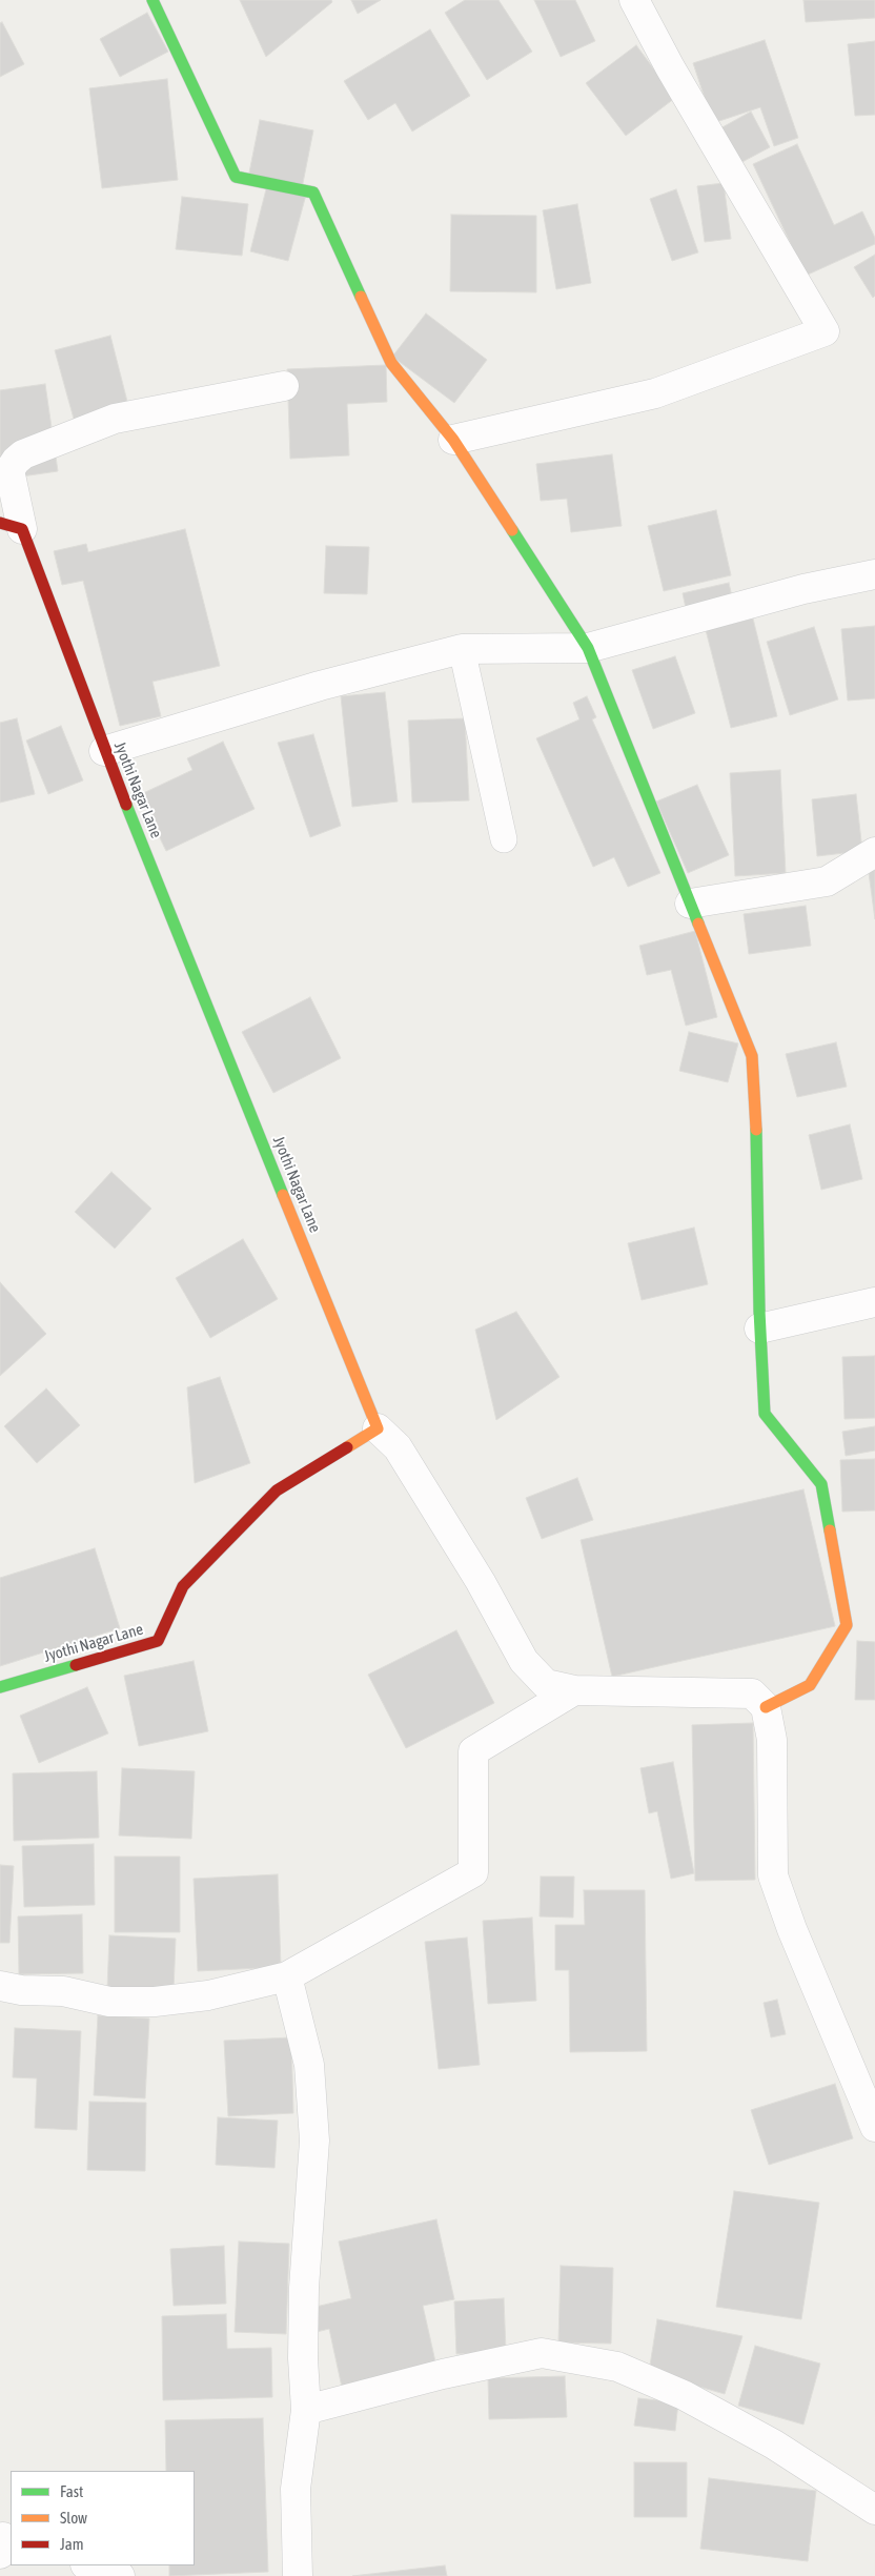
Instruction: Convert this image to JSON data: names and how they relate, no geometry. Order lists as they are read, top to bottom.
{
  "streets": {
    "street": ["Jyothi Nagar Lane"]
  },
  "legend": ["Fast", "Slow", "Jam"]
}
